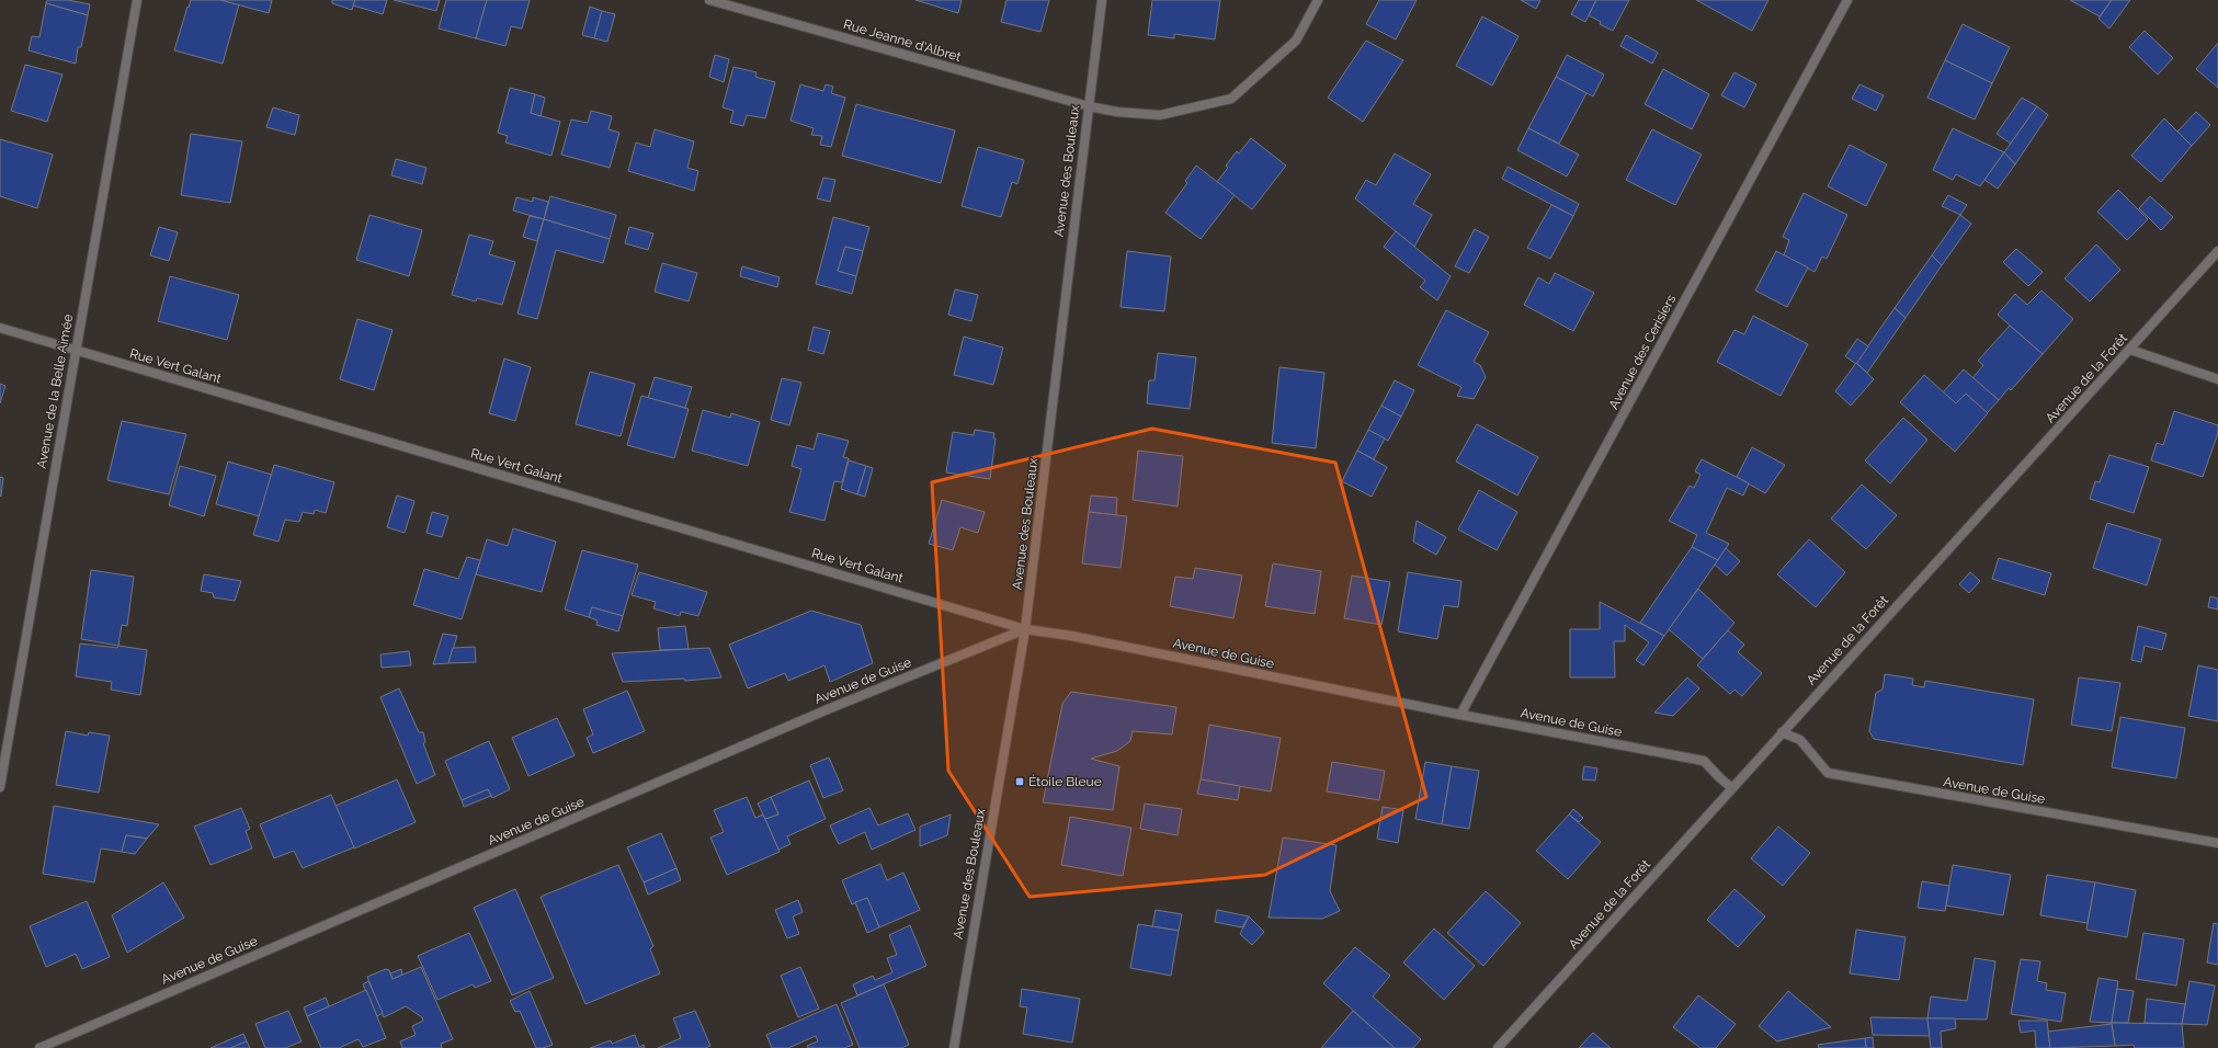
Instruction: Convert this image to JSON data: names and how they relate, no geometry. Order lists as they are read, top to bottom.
{
  "streets": {
    "street": [
      "Rue Jeanne d'Albret",
      "Avenue des Bouleaux",
      "Avenue des Cerisiers",
      "Rue Vert Galant",
      "Avenue de la Forêt",
      "Avenue de la Belle Aimée",
      "Avenue de Guise"
    ]
  },
  "crossings": [
    ["Rue Jeanne d'Albret", "Avenue des Bouleaux"],
    ["Avenue des Bouleaux", "Rue Vert Galant"],
    ["Avenue des Bouleaux", "Avenue de Guise"],
    ["Avenue des Cerisiers", "Avenue de Guise"],
    ["Rue Vert Galant", "Avenue de la Belle Aimée"],
    ["Rue Vert Galant", "Avenue de Guise"],
    ["Avenue de la Forêt", "Avenue de Guise"]
  ],
  "places": {
    "transit": ["Étoile Bleue"]
  }
}
